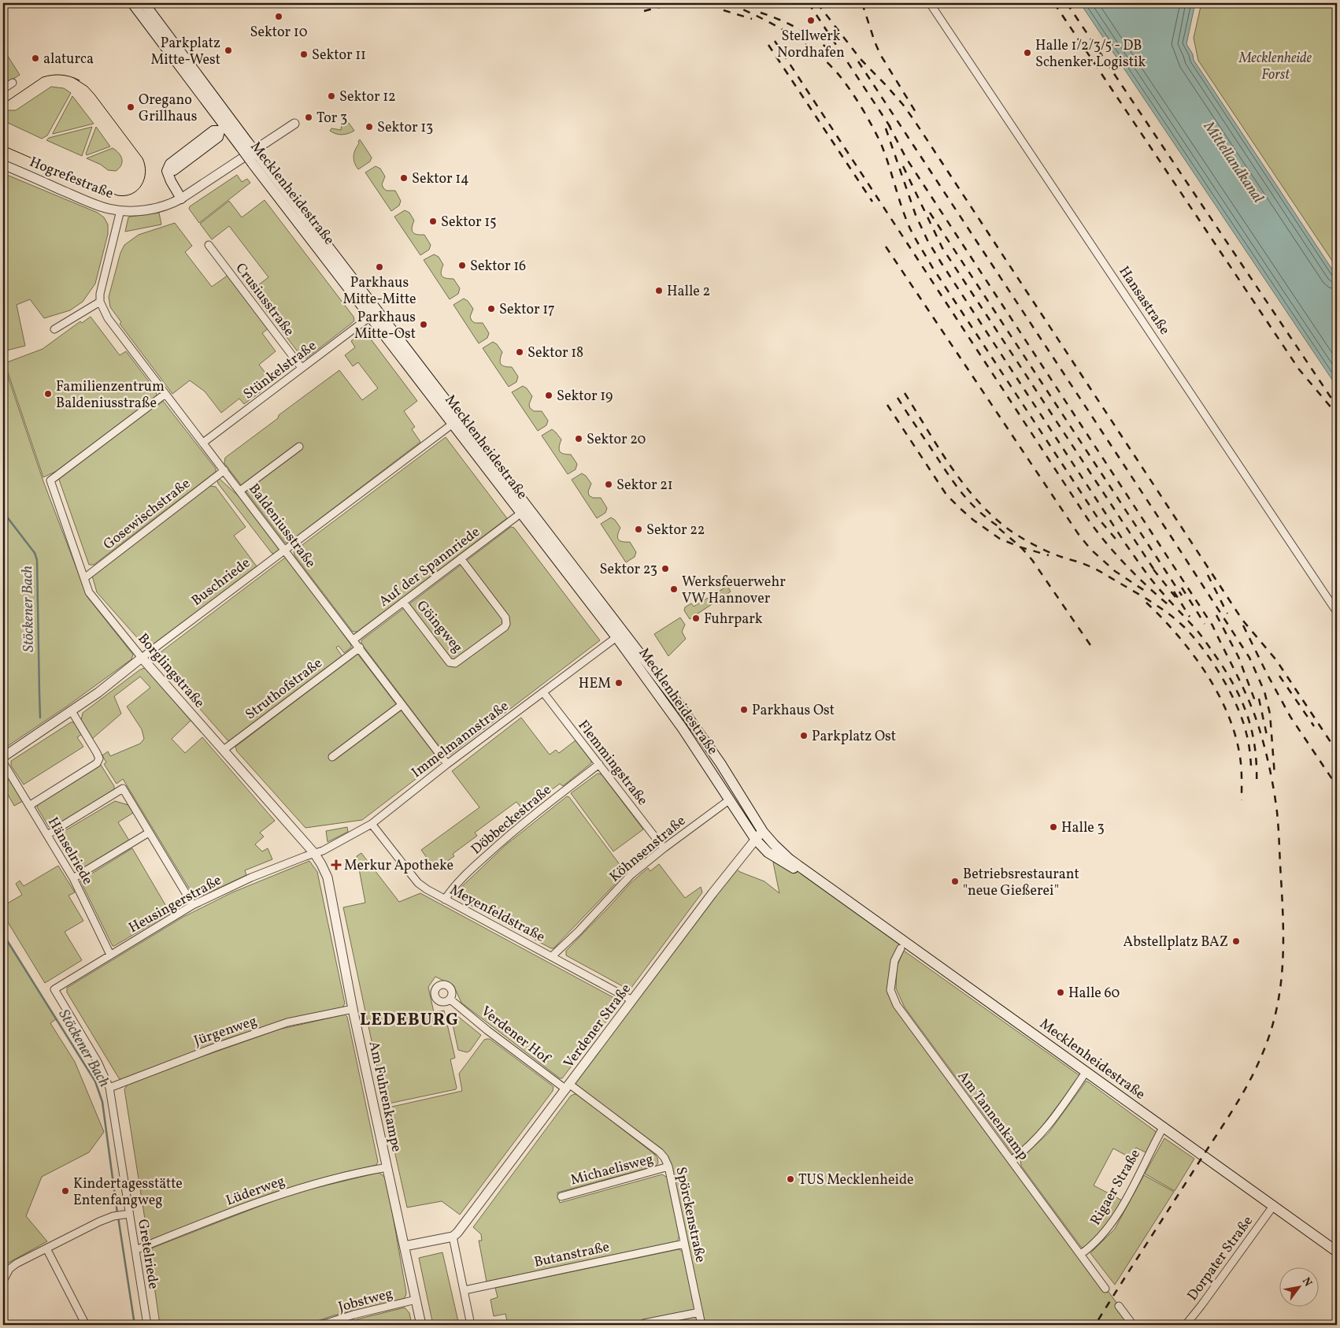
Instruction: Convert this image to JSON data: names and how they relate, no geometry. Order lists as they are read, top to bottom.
{
  "streets": {
    "main road": ["Mecklenheidestraße"],
    "street": [
      "Hogrefestraße",
      "Crusiusstraße",
      "Hansastraße",
      "Stünkelstraße",
      "Gosewischstraße",
      "Baldeniusstraße",
      "Auf der Spannriede",
      "Buschriede",
      "Göingweg",
      "Borglingstraße",
      "Struthofstraße",
      "Immelmannstraße",
      "Flemmingstraße",
      "Döbbeckestraße",
      "Köhnsenstraße",
      "Hänselriede",
      "Heusingerstraße",
      "Meyenfeldstraße",
      "Verdener Straße",
      "Jürgenweg",
      "Verdener Hof",
      "Am Fuhrenkampe",
      "Am Tannenkamp",
      "Michaelisweg",
      "Rigaer Straße",
      "Lüderweg",
      "Spörckenstraße",
      "Gretelriede",
      "Butanstraße",
      "Dorpater Straße",
      "Jobstweg"
    ]
  },
  "crossings": [
    ["Mecklenheidestraße", "Stünkelstraße"],
    ["Mecklenheidestraße", "Auf der Spannriede"],
    ["Mecklenheidestraße", "Buschriede"],
    ["Mecklenheidestraße", "Immelmannstraße"],
    ["Mecklenheidestraße", "Köhnsenstraße"],
    ["Mecklenheidestraße", "Verdener Straße"],
    ["Mecklenheidestraße", "Rigaer Straße"],
    ["Mecklenheidestraße", "Dorpater Straße"],
    ["Crusiusstraße", "Stünkelstraße"],
    ["Stünkelstraße", "Baldeniusstraße"],
    ["Gosewischstraße", "Baldeniusstraße"],
    ["Gosewischstraße", "Borglingstraße"],
    ["Baldeniusstraße", "Auf der Spannriede"],
    ["Baldeniusstraße", "Buschriede"],
    ["Baldeniusstraße", "Borglingstraße"],
    ["Baldeniusstraße", "Struthofstraße"],
    ["Baldeniusstraße", "Immelmannstraße"],
    ["Auf der Spannriede", "Göingweg"],
    ["Buschriede", "Borglingstraße"],
    ["Borglingstraße", "Struthofstraße"],
    ["Borglingstraße", "Immelmannstraße"],
    ["Borglingstraße", "Heusingerstraße"],
    ["Borglingstraße", "Am Fuhrenkampe"],
    ["Immelmannstraße", "Flemmingstraße"],
    ["Immelmannstraße", "Heusingerstraße"],
    ["Immelmannstraße", "Meyenfeldstraße"],
    ["Immelmannstraße", "Am Fuhrenkampe"],
    ["Flemmingstraße", "Döbbeckestraße"],
    ["Flemmingstraße", "Köhnsenstraße"],
    ["Döbbeckestraße", "Meyenfeldstraße"],
    ["Köhnsenstraße", "Meyenfeldstraße"],
    ["Hänselriede", "Heusingerstraße"],
    ["Heusingerstraße", "Am Fuhrenkampe"],
    ["Heusingerstraße", "Gretelriede"],
    ["Meyenfeldstraße", "Verdener Straße"],
    ["Verdener Straße", "Verdener Hof"],
    ["Verdener Straße", "Spörckenstraße"],
    ["Jürgenweg", "Am Fuhrenkampe"],
    ["Jürgenweg", "Gretelriede"],
    ["Verdener Hof", "Spörckenstraße"],
    ["Am Fuhrenkampe", "Lüderweg"],
    ["Am Fuhrenkampe", "Jobstweg"],
    ["Am Tannenkamp", "Rigaer Straße"],
    ["Michaelisweg", "Spörckenstraße"],
    ["Lüderweg", "Gretelriede"],
    ["Spörckenstraße", "Butanstraße"]
  ],
  "districts": ["LEDEBURG"],
  "water": ["Mittellandkanal", "Stöckener Bach"],
  "parks": ["Mecklenheide Forst"],
  "places": {
    "other": [
      "Sektor 10",
      "Stellwerk Nordhafen",
      "Parkplatz Mitte-West",
      "Halle 1/2/3/5 - DB Schenker Logistik",
      "Sektor 11",
      "alaturca",
      "Sektor 12",
      "Oregano Grillhaus",
      "Tor 3",
      "Sektor 13",
      "Sektor 14",
      "Sektor 15",
      "Sektor 16",
      "Parkhaus Mitte-Mitte",
      "Halle 2",
      "Sektor 17",
      "Parkhaus Mitte-Ost",
      "Sektor 18",
      "Familienzentrum Baldeniusstraße",
      "Sektor 19",
      "Sektor 20",
      "Sektor 21",
      "Sektor 22",
      "Sektor 23",
      "Werksfeuerwehr VW Hannover",
      "Fuhrpark",
      "HEM",
      "Parkhaus Ost",
      "Parkplatz Ost",
      "Halle 3",
      "Betriebsrestaurant \"neue Gießerei\"",
      "Abstellplatz BAZ",
      "Halle 60",
      "TUS Mecklenheide",
      "Kindertagesstätte Entenfangweg"
    ],
    "health": ["Merkur Apotheke"]
  },
  "north": "top right"
}
